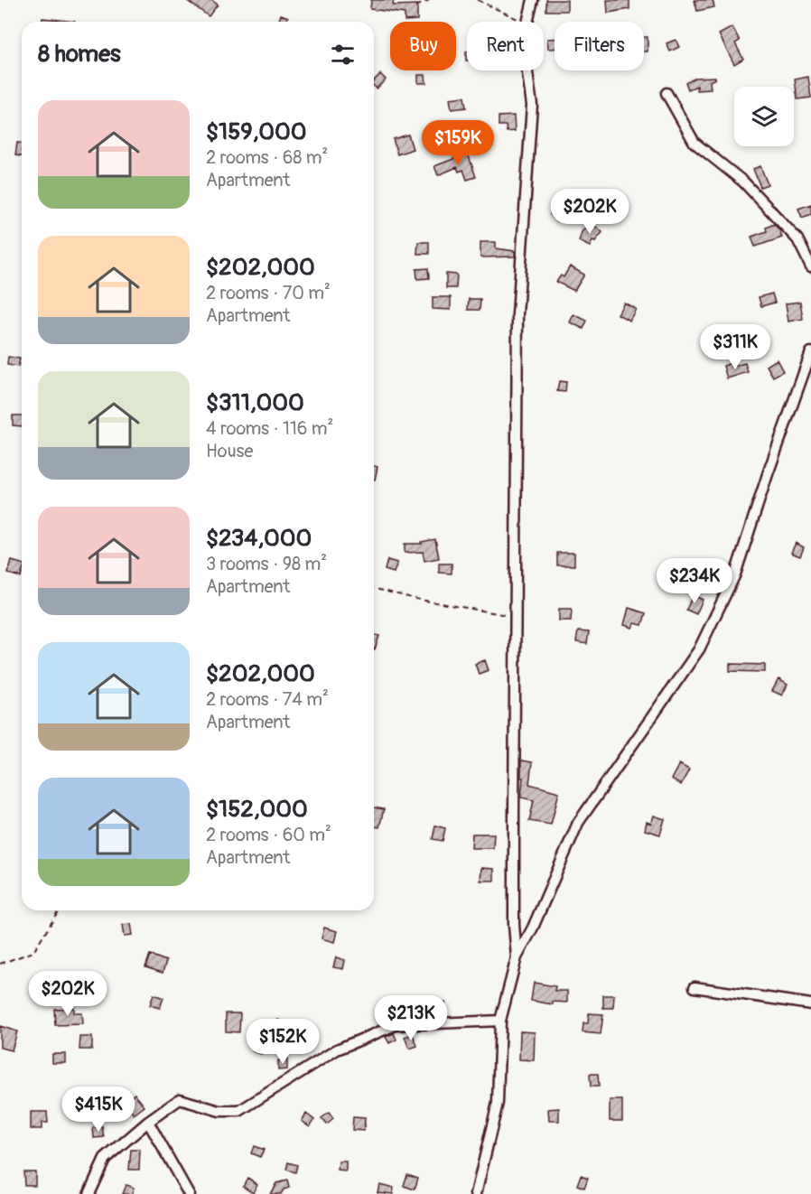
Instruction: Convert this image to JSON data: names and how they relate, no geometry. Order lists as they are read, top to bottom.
{
  "page": {
    "chip": ["Buy", "Rent", "Filters"],
    "heading": "8 homes",
    "list": [
      {
        "name": "$159,000",
        "note": "2 rooms · 68 m² · Apartment"
      },
      {
        "name": "$202,000",
        "note": "2 rooms · 70 m² · Apartment"
      },
      {
        "name": "$311,000",
        "note": "4 rooms · 116 m² · House"
      },
      {
        "name": "$234,000",
        "note": "3 rooms · 98 m² · Apartment"
      },
      {
        "name": "$202,000",
        "note": "2 rooms · 74 m² · Apartment"
      },
      {
        "name": "$152,000",
        "note": "2 rooms · 60 m² · Apartment"
      }
    ],
    "price": [
      "$159K",
      "$202K",
      "$311K",
      "$234K",
      "$202K",
      "$213K",
      "$152K",
      "$415K"
    ]
  }
}
